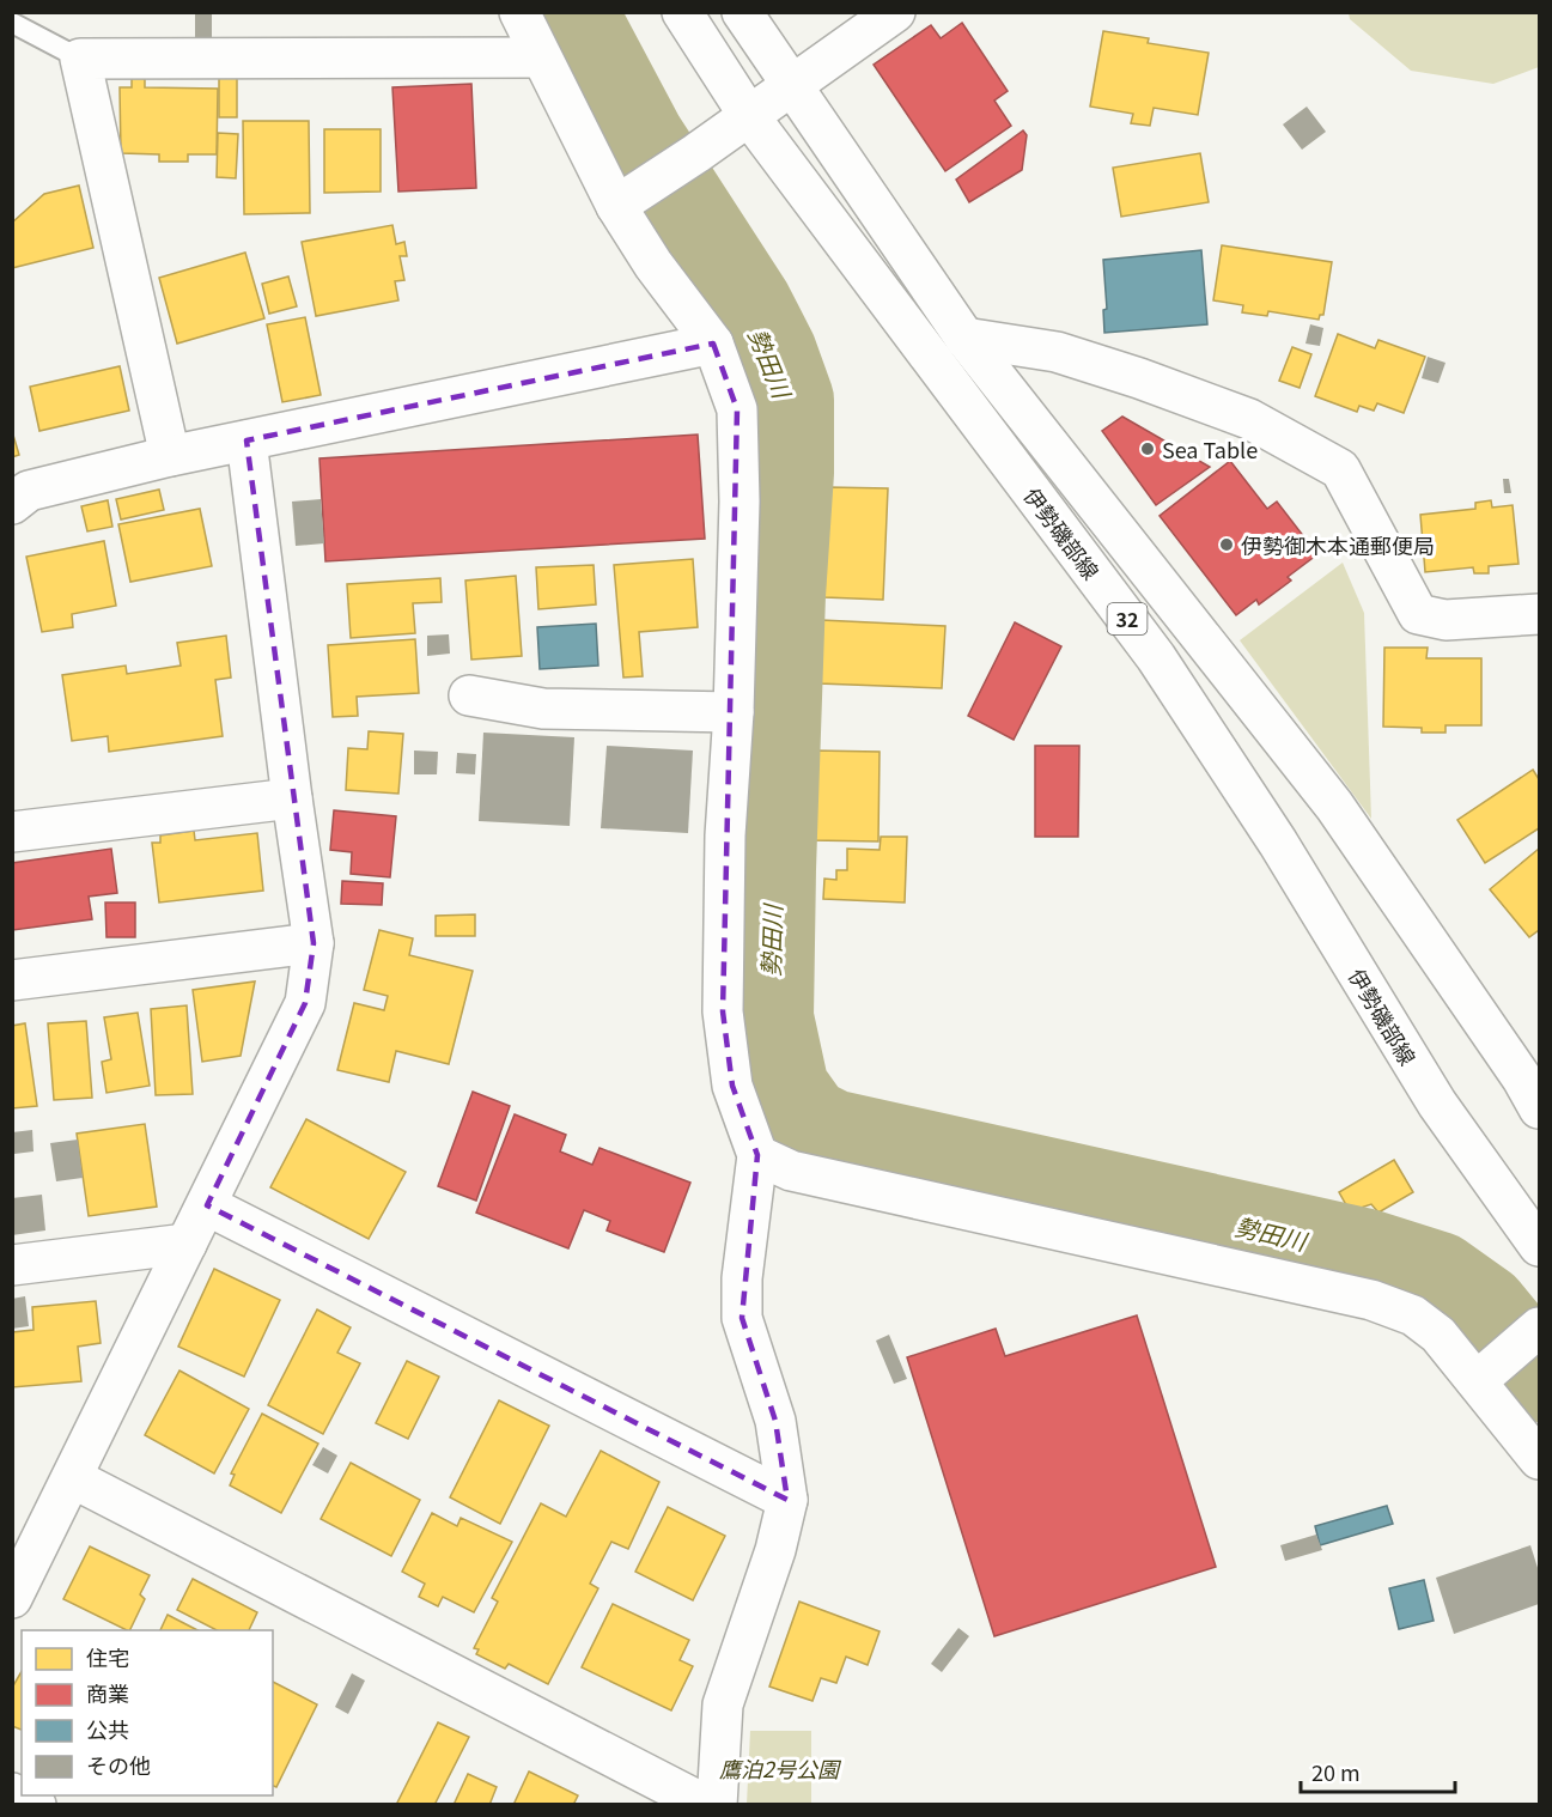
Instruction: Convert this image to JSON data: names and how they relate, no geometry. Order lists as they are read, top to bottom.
{
  "streets": {
    "street": ["伊勢磯部線", "32"]
  },
  "water": ["勢田川"],
  "parks": ["鷹泊2号公園"],
  "places": ["Sea Table", "伊勢御木本通郵便局"],
  "legend": [
    "住宅",
    "商業",
    "公共",
    "その他"
  ],
  "scale_bar": "20 m"
}
